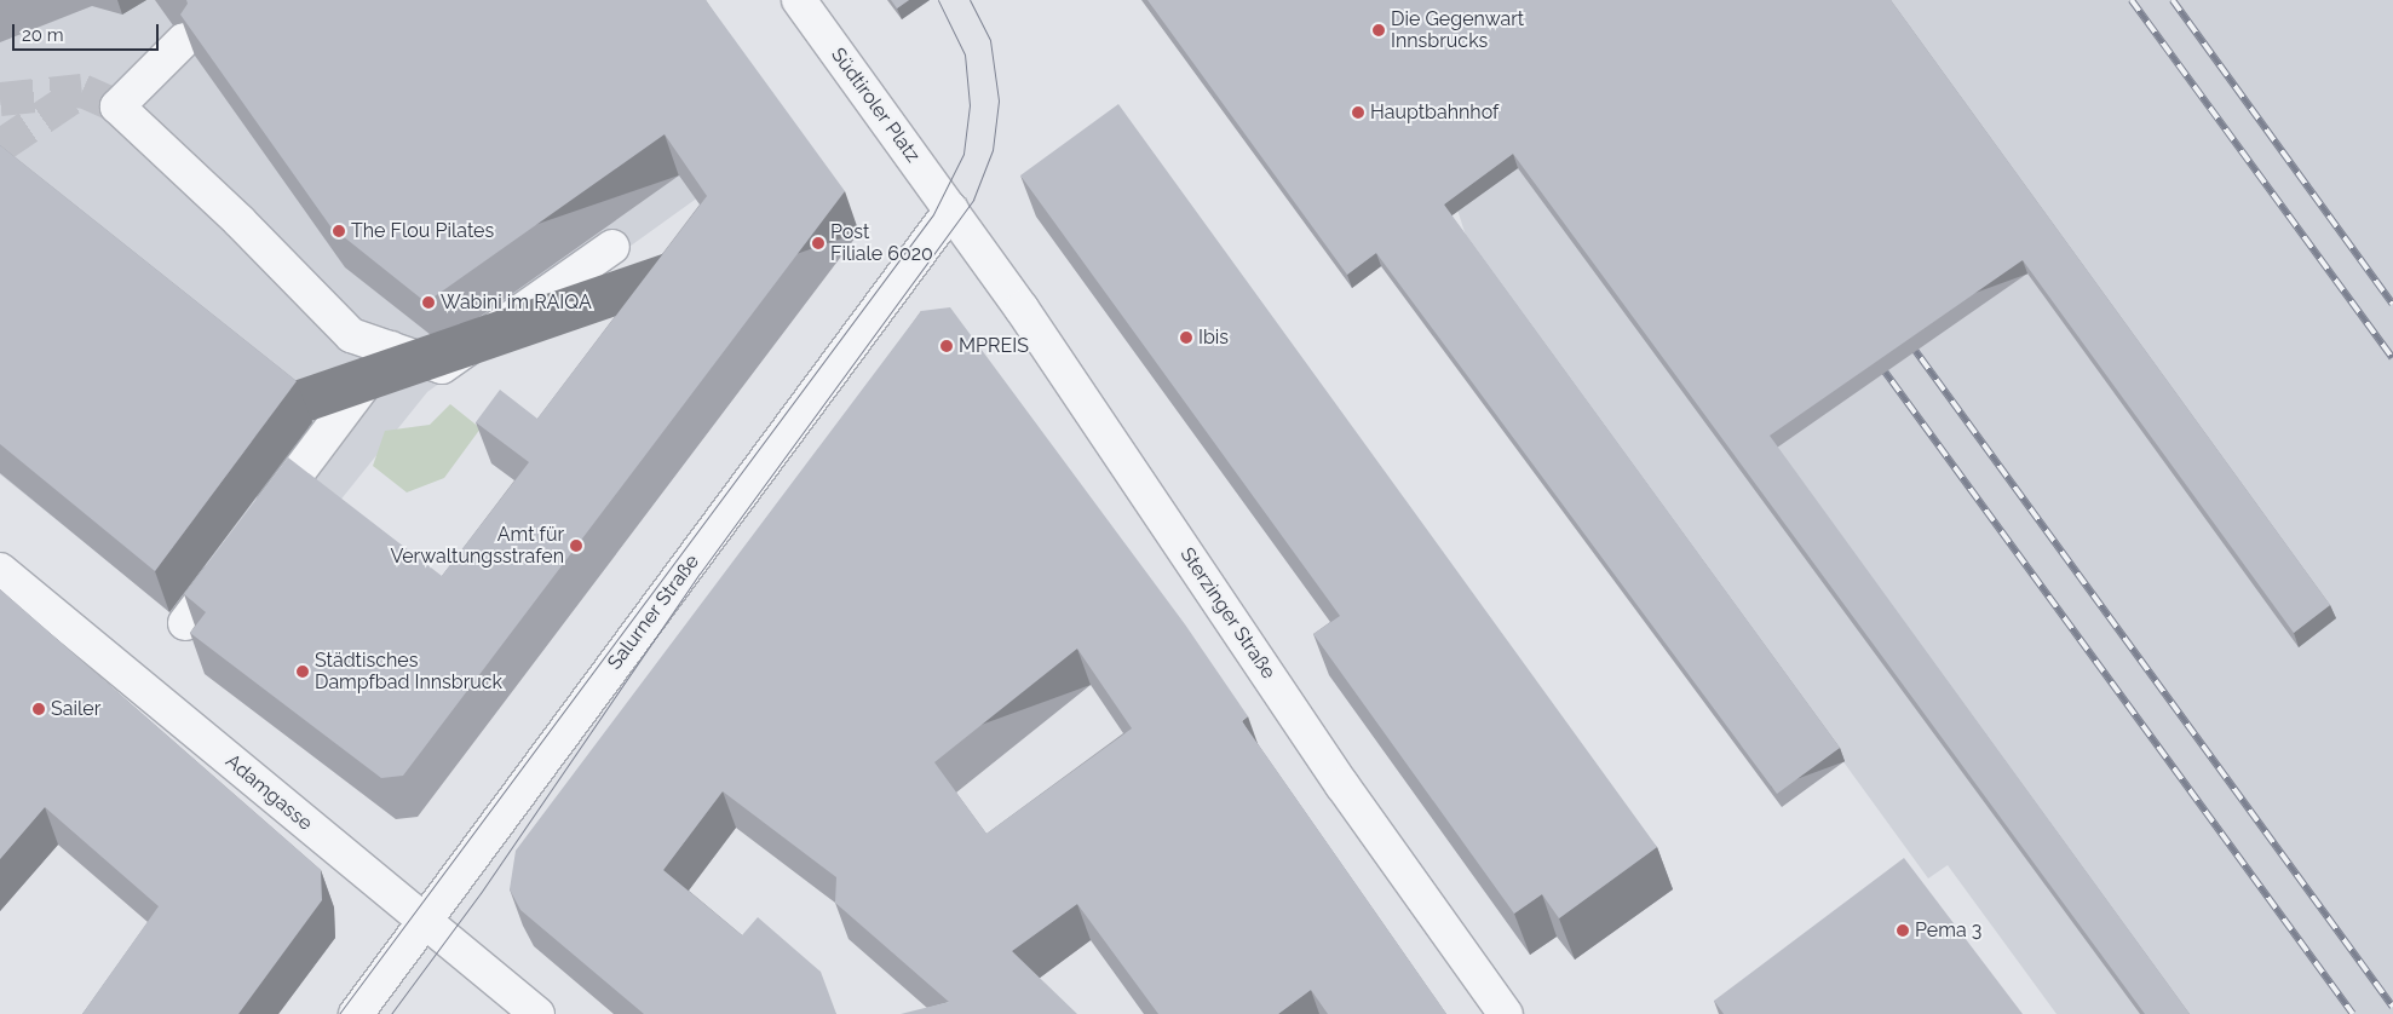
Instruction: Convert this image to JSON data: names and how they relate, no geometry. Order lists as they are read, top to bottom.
{
  "streets": {
    "street": [
      "Südtiroler Platz",
      "Salurner Straße",
      "Sterzinger Straße",
      "Adamgasse"
    ]
  },
  "crossings": [
    ["Südtiroler Platz", "Salurner Straße"],
    ["Südtiroler Platz", "Sterzinger Straße"],
    ["Salurner Straße", "Sterzinger Straße"],
    ["Salurner Straße", "Adamgasse"]
  ],
  "places": [
    "Die Gegenwart Innsbrucks",
    "Hauptbahnhof",
    "The Flou Pilates",
    "Post Filiale 6020",
    "Wabini im RAIQA",
    "Ibis",
    "MPREIS",
    "Amt für Verwaltungsstrafen",
    "Städtisches Dampfbad Innsbruck",
    "Sailer",
    "Pema 3"
  ],
  "scale_bar": "20 m"
}
